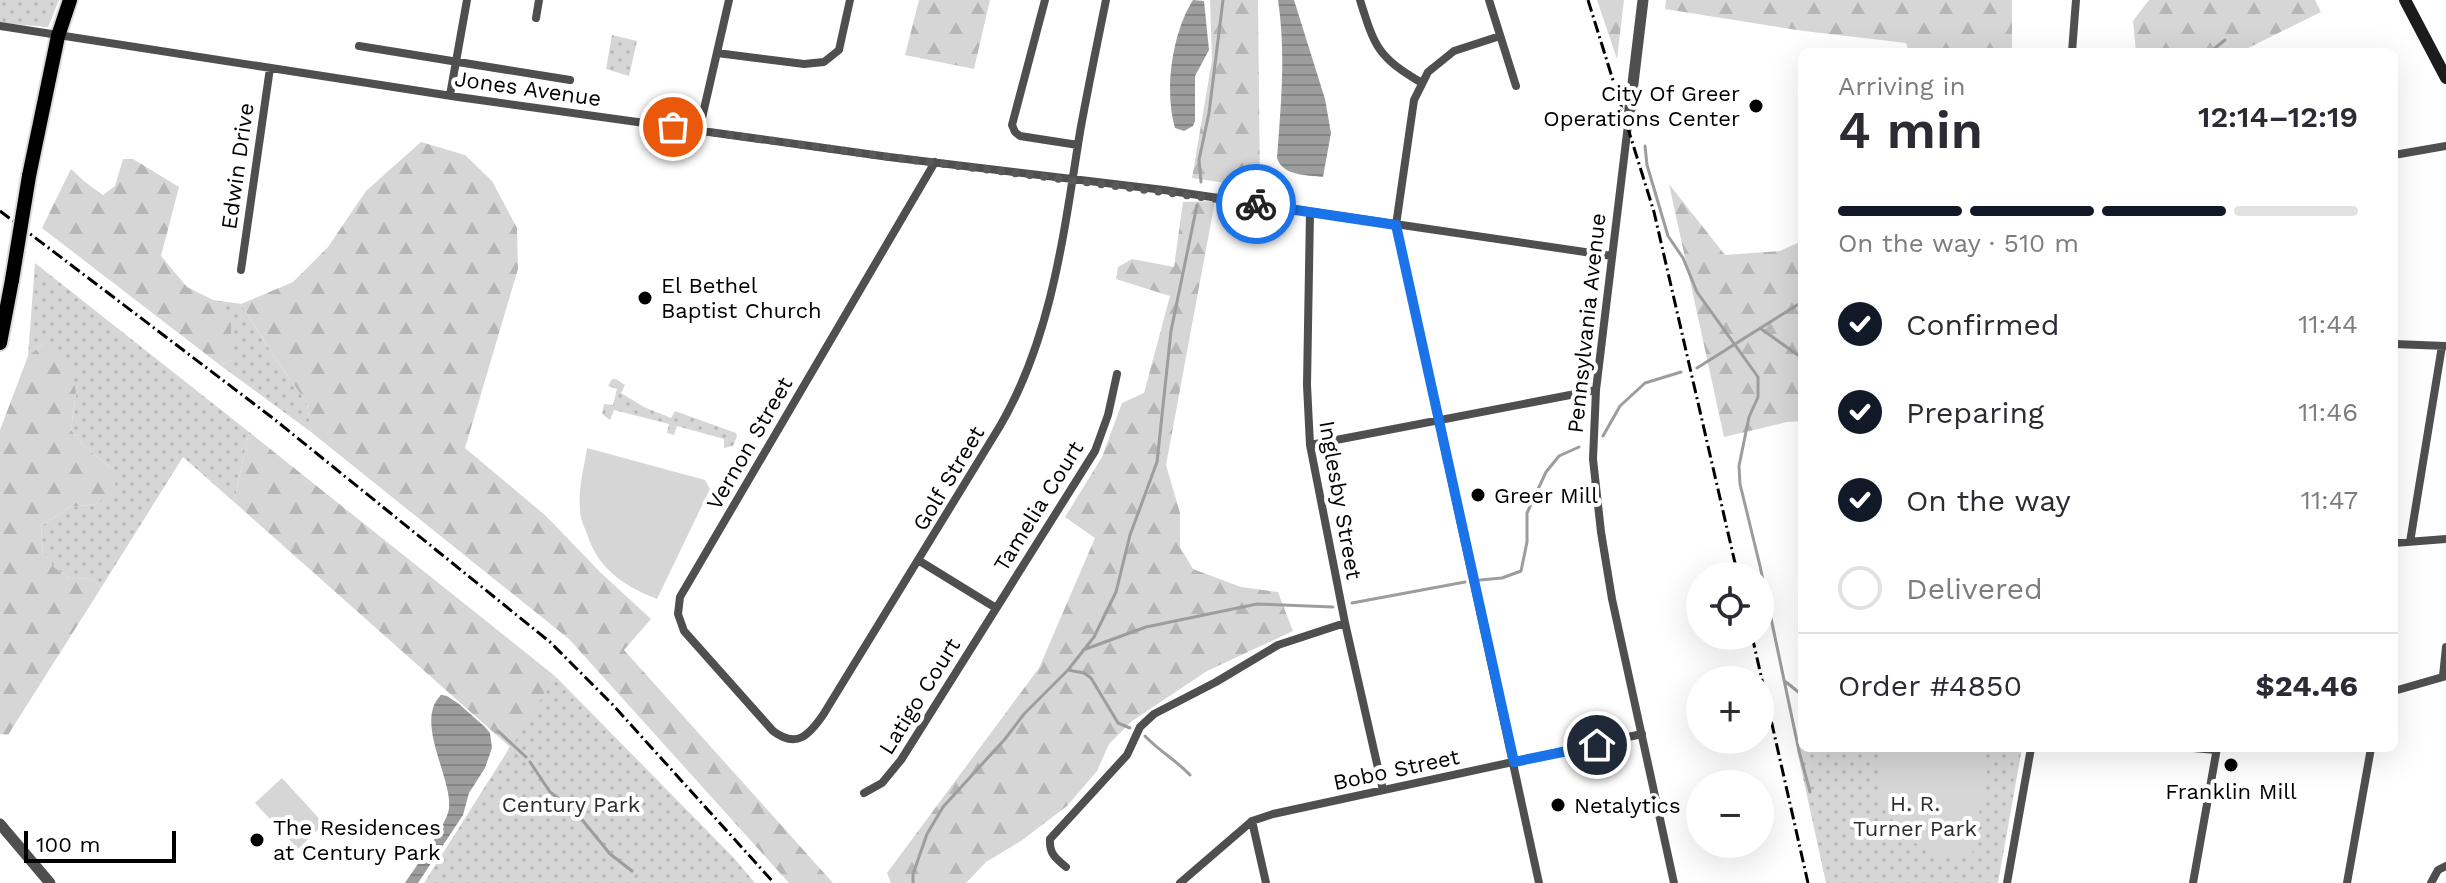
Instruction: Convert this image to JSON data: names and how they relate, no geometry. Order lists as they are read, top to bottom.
{
  "streets": {
    "street": [
      "Jones Avenue",
      "Edwin Drive",
      "Pennsylvania Avenue",
      "Vernon Street",
      "Golf Street",
      "Inglesby Street",
      "Tamelia Court",
      "Latigo Court",
      "Bobo Street"
    ]
  },
  "crossings": [
    ["Jones Avenue", "Edwin Drive"],
    ["Jones Avenue", "Pennsylvania Avenue"],
    ["Jones Avenue", "Vernon Street"],
    ["Jones Avenue", "Golf Street"],
    ["Jones Avenue", "Inglesby Street"],
    ["Pennsylvania Avenue", "Bobo Street"],
    ["Vernon Street", "Golf Street"],
    ["Inglesby Street", "Bobo Street"],
    ["Tamelia Court", "Latigo Court"]
  ],
  "parks": ["H. R. Turner Park", "Century Park"],
  "places": [
    "City Of Greer Operations Center",
    "El Bethel Baptist Church",
    "Greer Mill",
    "Franklin Mill",
    "Netalytics",
    "The Residences at Century Park"
  ],
  "scale_bar": "100 m",
  "page": {
    "heading": ["4 min", "Arriving in", "12:14–12:19"],
    "panel": ["Order #4850", "$24.46"],
    "bar": "On the way · 510 m",
    "list": [
      ["Confirmed", "11:44"],
      ["Preparing", "11:46"],
      ["On the way", "11:47"],
      "Delivered"
    ],
    "map_buttons": ["+", "−"],
    "scale": "100 m"
  }
}
